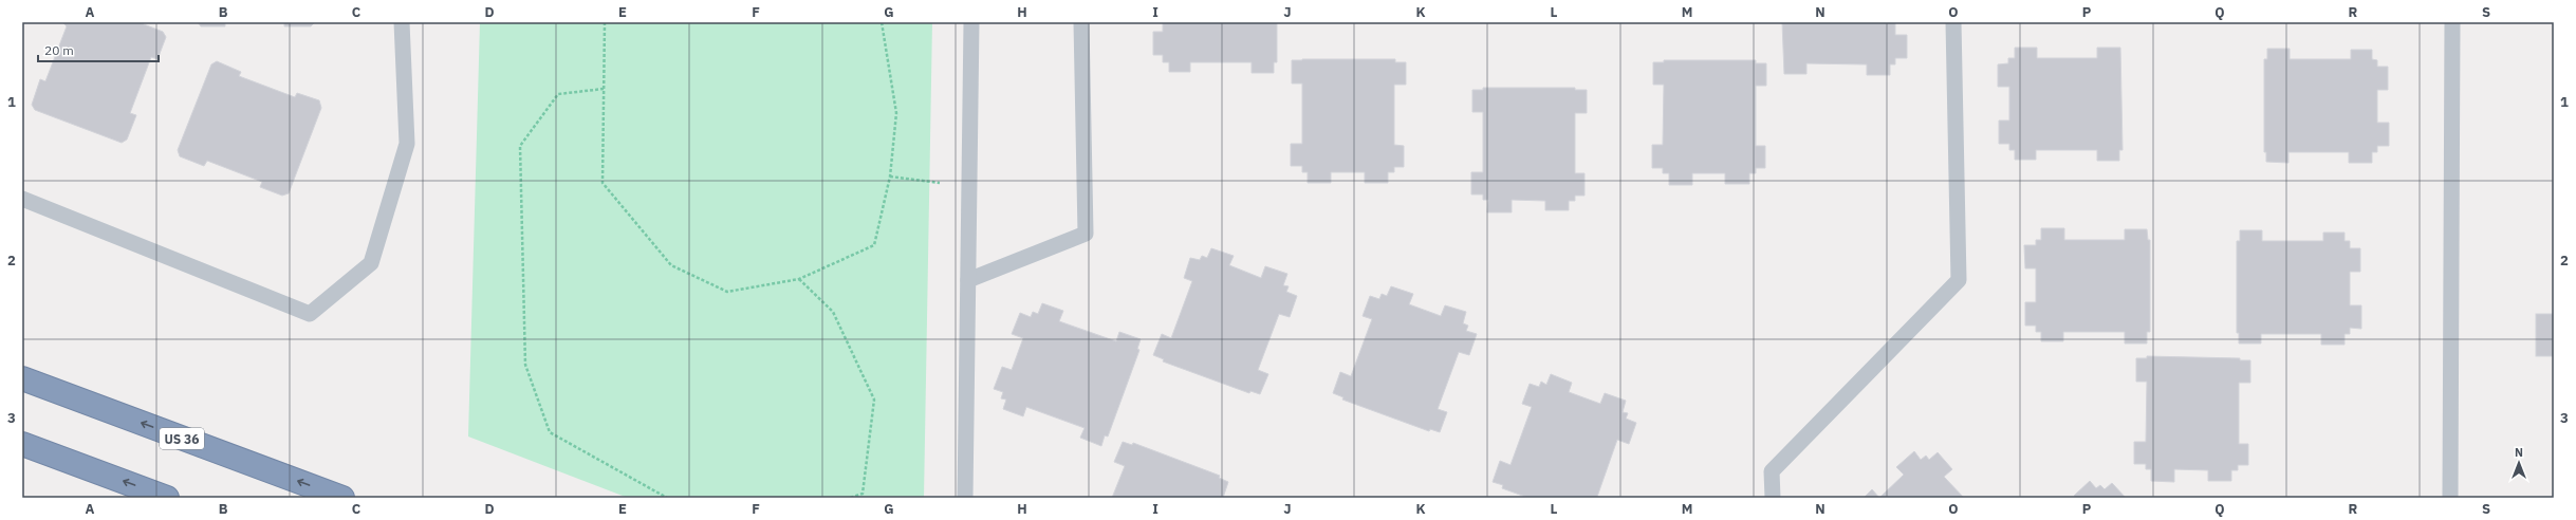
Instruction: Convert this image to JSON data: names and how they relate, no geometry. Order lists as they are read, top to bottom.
{
  "streets": {
    "highway": ["US 36"]
  },
  "scale_bar": "20 m",
  "north": "top",
  "grid": {
    "columns": [
      "A",
      "B",
      "C",
      "D",
      "E",
      "F",
      "G",
      "H",
      "I",
      "J",
      "K",
      "L",
      "M",
      "N",
      "O",
      "P",
      "Q",
      "R",
      "S"
    ],
    "rows": ["1", "2", "3"]
  }
}
